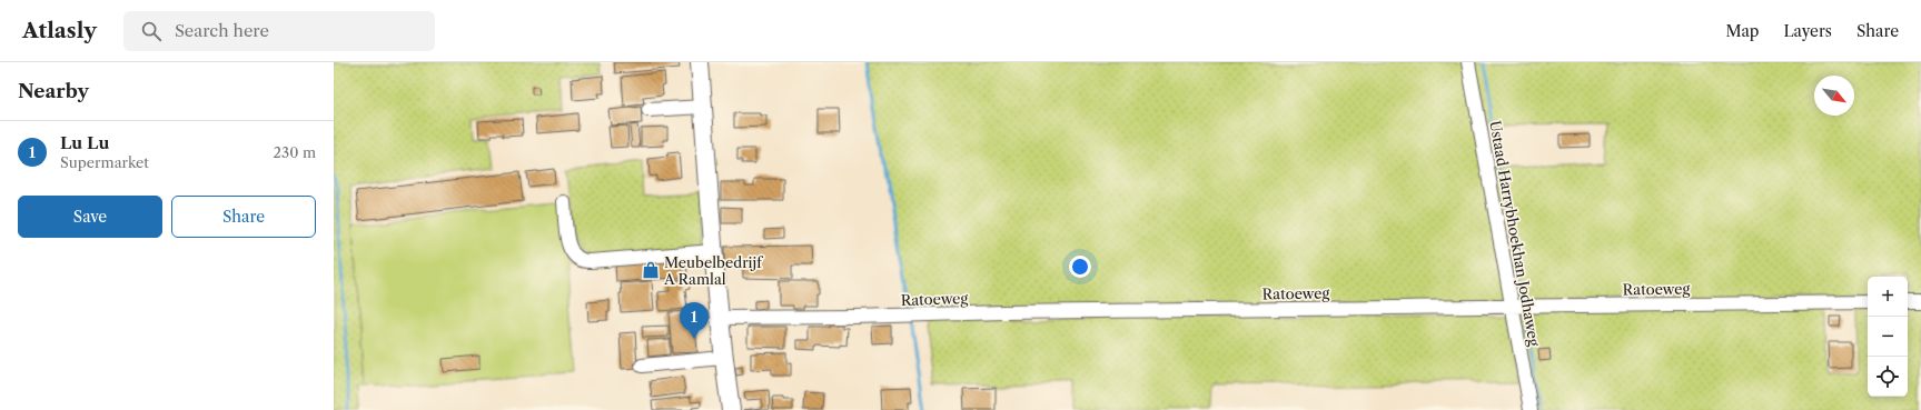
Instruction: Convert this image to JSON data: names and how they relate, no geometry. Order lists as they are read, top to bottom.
{
  "streets": {
    "street": ["Ustaad Harrybhoekhan Jodhaweg", "Ratoeweg"]
  },
  "crossings": [
    ["Ustaad Harrybhoekhan Jodhaweg", "Ratoeweg"]
  ],
  "places": {
    "shop": ["Meubelbedrijf A Ramlal"]
  },
  "north": "bottom right",
  "page": {
    "header": "Atlasly",
    "search": "Search here",
    "nav": ["Map", "Layers", "Share"],
    "heading": "Nearby",
    "list": [
      {
        "mark": "1",
        "name": "Lu Lu",
        "note": "Supermarket",
        "value": "230 m"
      }
    ],
    "buttons": ["Save", "Share"],
    "map_buttons": ["+", "−"],
    "pins": "1"
  }
}
